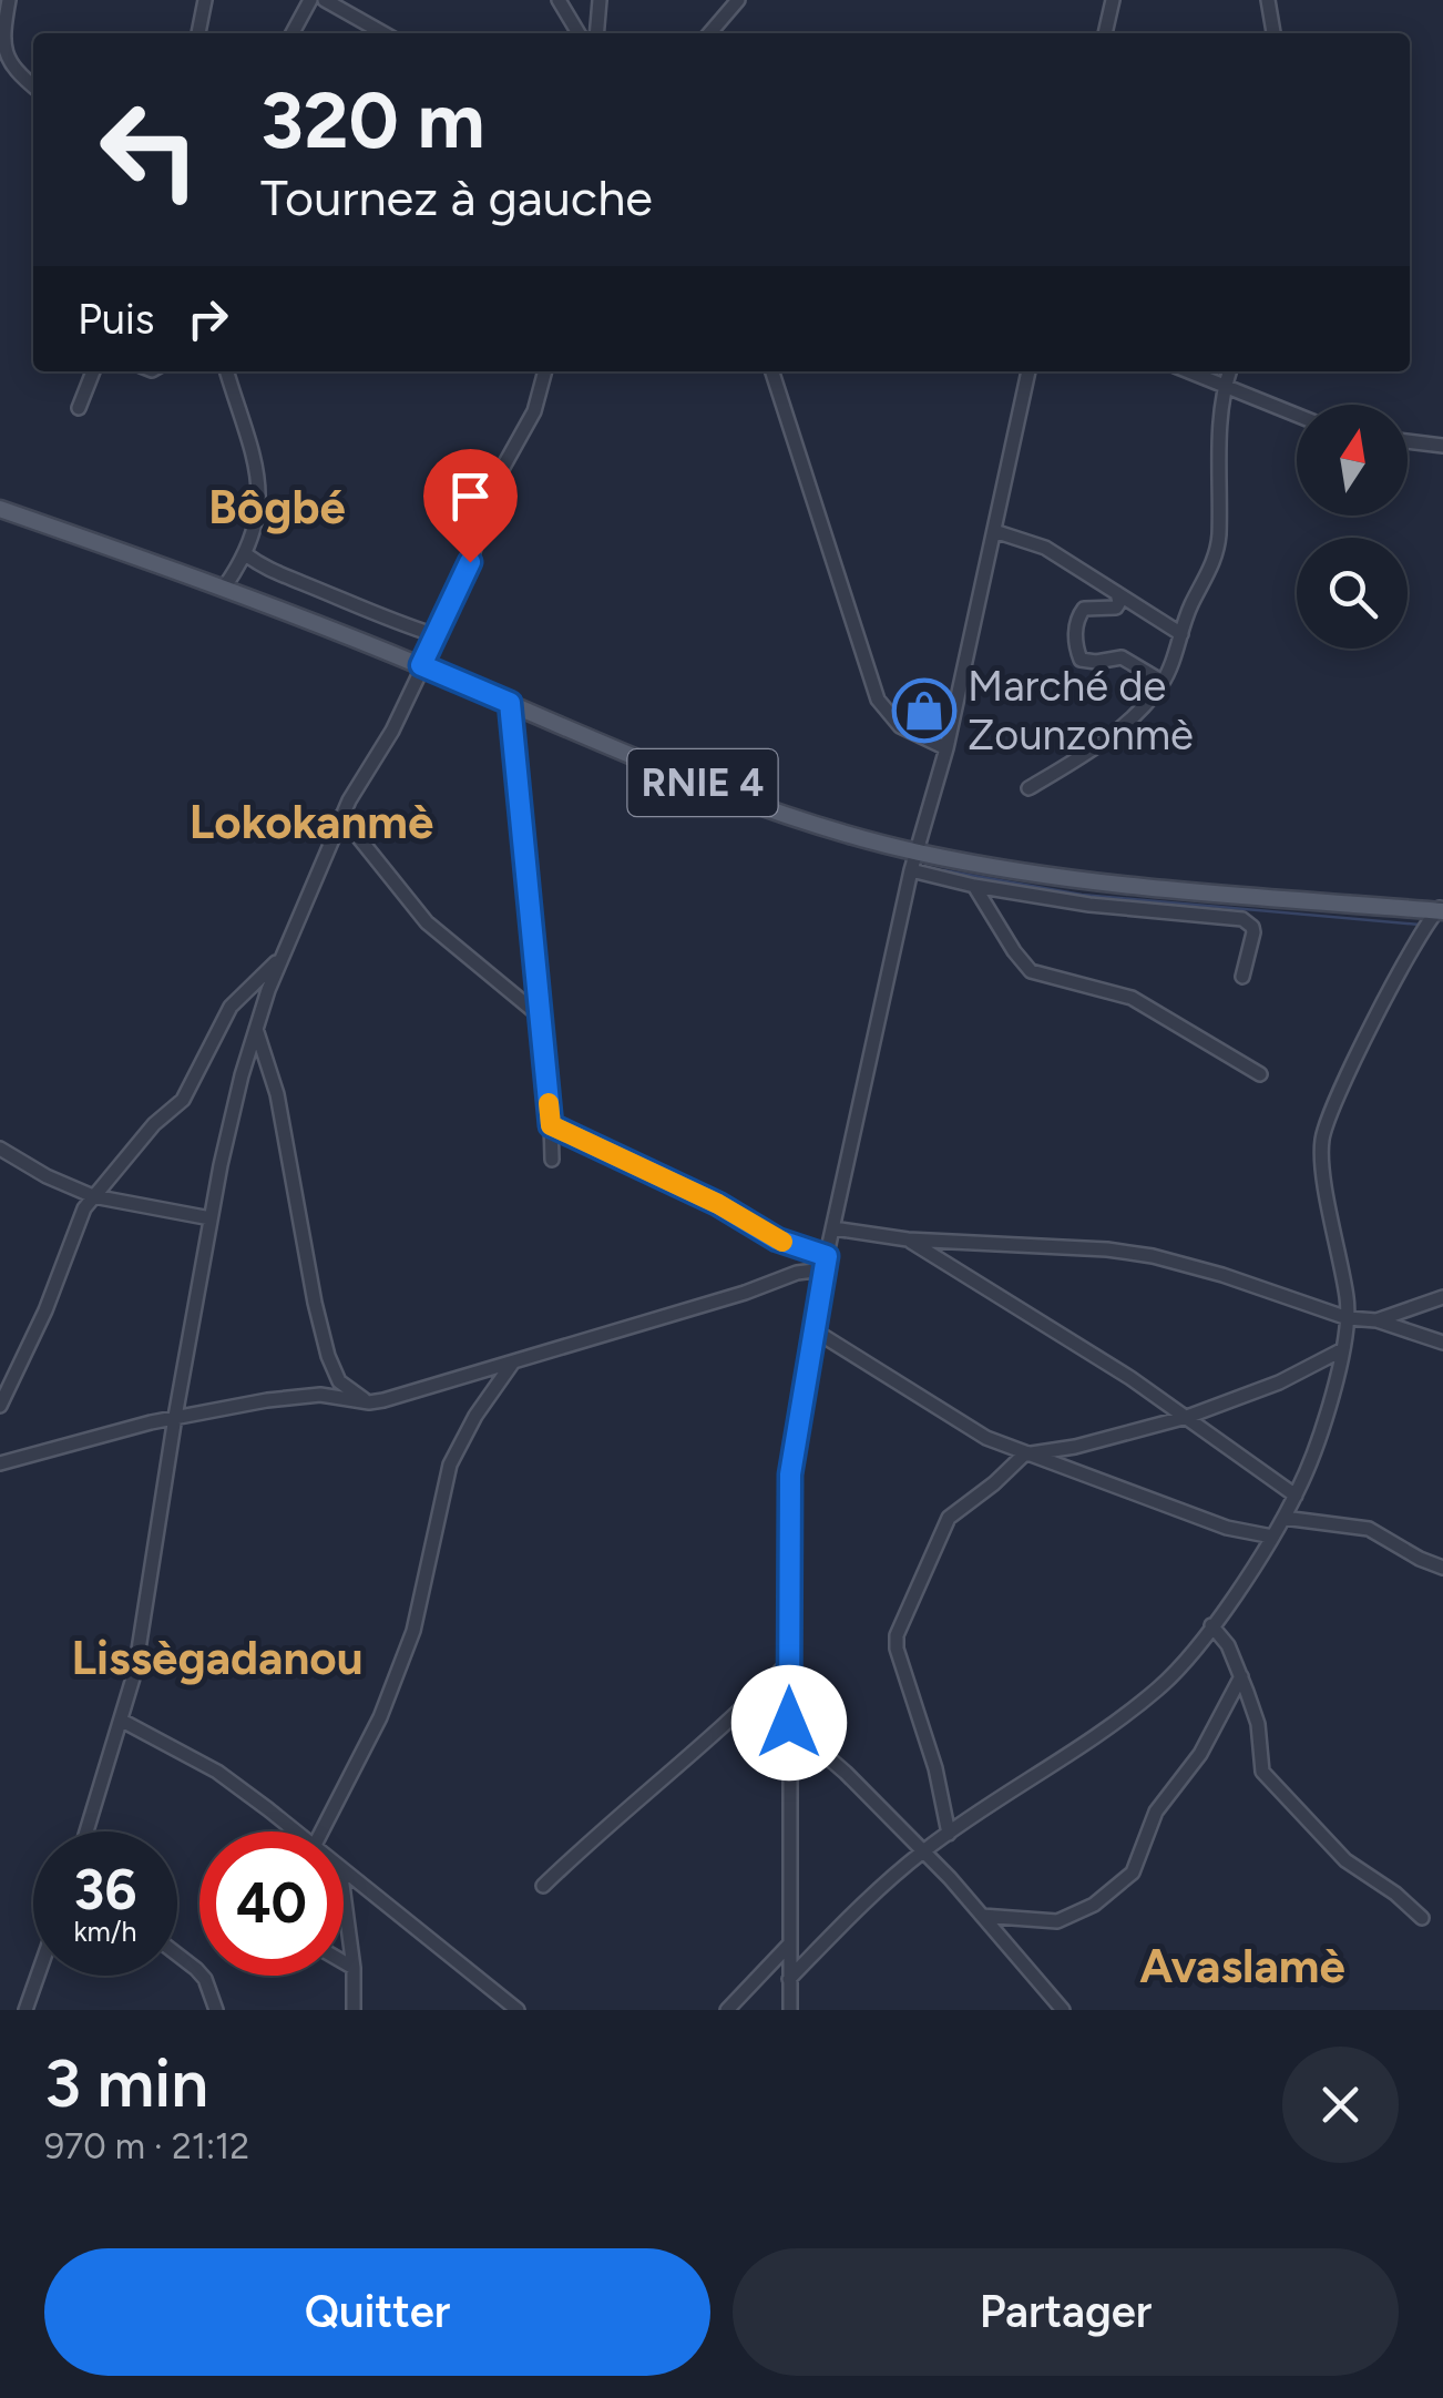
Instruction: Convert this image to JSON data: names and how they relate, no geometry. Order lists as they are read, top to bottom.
{
  "streets": {
    "main road": ["RNIE 4"]
  },
  "districts": [
    "Bôgbé",
    "Lokokanmè",
    "Lissègadanou",
    "Avaslamè"
  ],
  "places": {
    "shop": ["Marché de Zounzonmè"]
  },
  "north": "top",
  "page": {
    "turn": ["320 m", "Tournez à gauche"],
    "then": "Puis",
    "speed": "36 km/h",
    "limit": "40",
    "heading": ["3 min", "970 m · 21:12"],
    "buttons": ["Quitter", "Partager"]
  }
}
